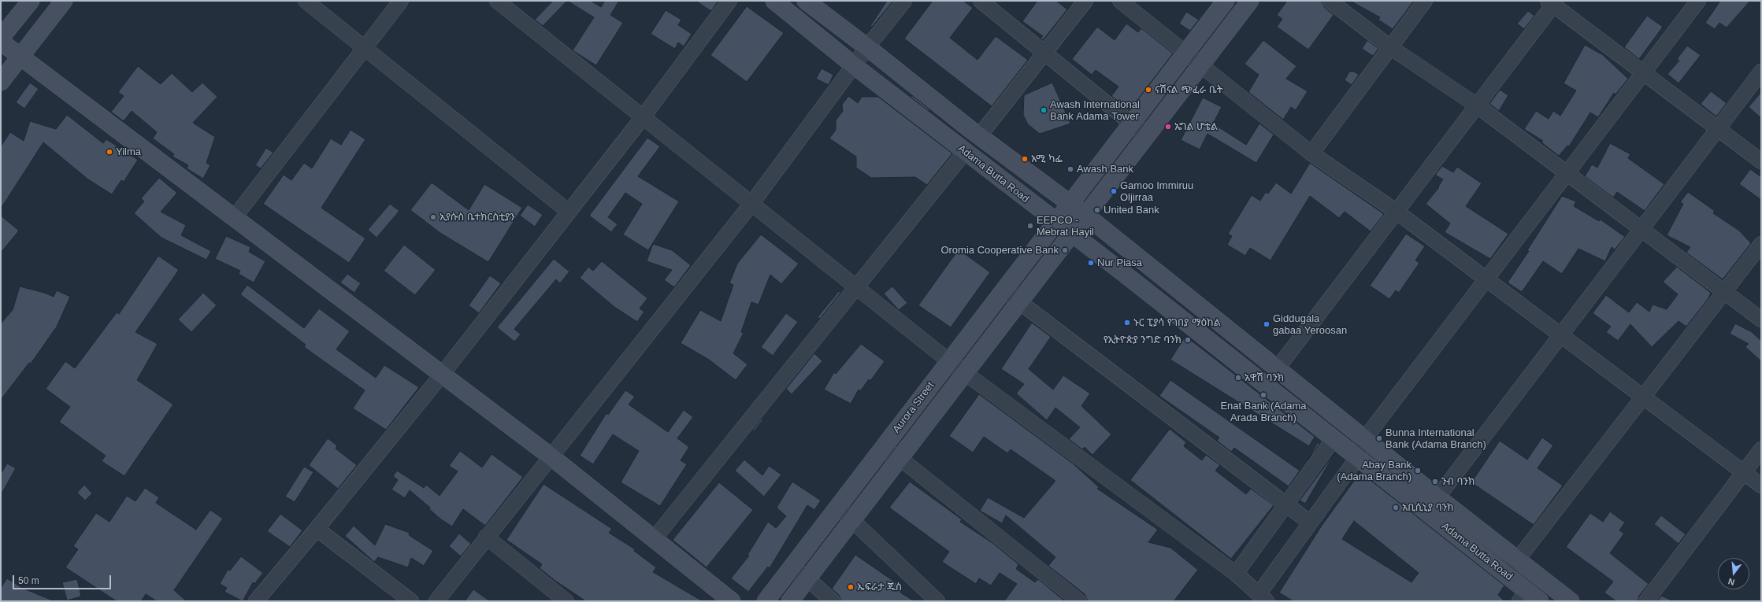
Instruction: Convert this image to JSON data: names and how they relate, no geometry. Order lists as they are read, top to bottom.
{
  "streets": {
    "street": ["Adama Butta Road", "Aurora Street"]
  },
  "crossings": [
    ["Adama Butta Road", "Aurora Street"]
  ],
  "places": [
    "ናሽናል ጭፈራ ቤት",
    "Awash International Bank Adama Tower",
    "ኤግል ሆቴል",
    "Yilma",
    "አሚ ካፌ",
    "Awash Bank",
    "Gamoo Immiruu Oljirraa",
    "United Bank",
    "ኢየሱስ ቤተክርስቲያን",
    "EEPCO - Mebrat Hayil",
    "Oromia Cooperative Bank",
    "Nur Piasa",
    "ኑር ፒያሳ የገበያ ማዕከል",
    "Giddugala gabaa Yeroosan",
    "የኢትዮጵያ ንግድ ባንክ",
    "አዋሽ ባንክ",
    "Enat Bank (Adama Arada Branch)",
    "Bunna International Bank (Adama Branch)",
    "Abay Bank (Adama Branch)",
    "ንብ ባንክ",
    "አቢሲኒያ ባንክ",
    "ኤፍራታ ጁስ"
  ],
  "scale_bar": "50 m",
  "north": "bottom"
}
